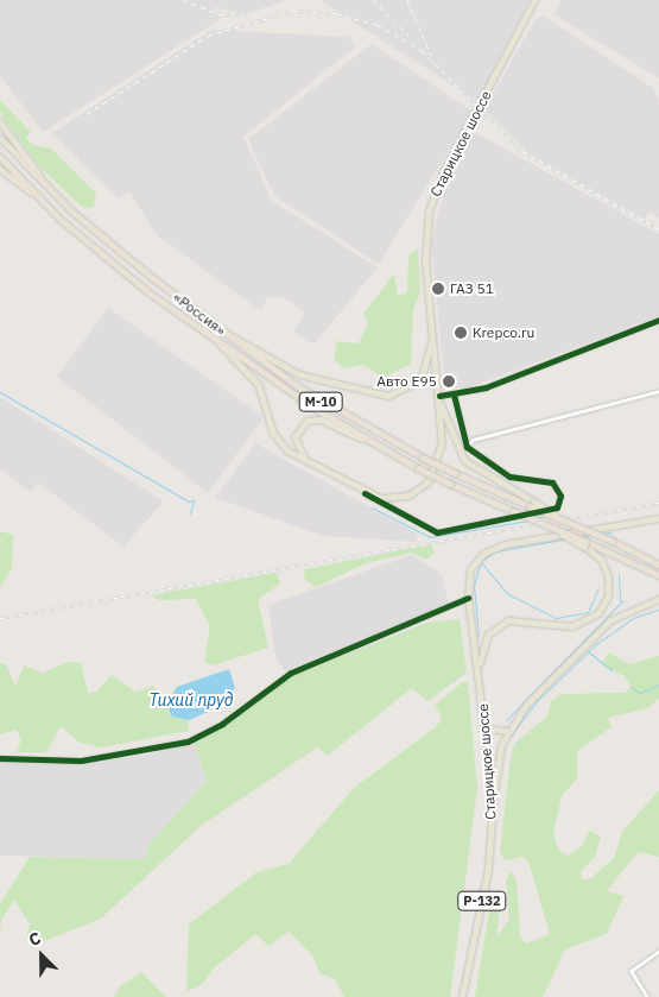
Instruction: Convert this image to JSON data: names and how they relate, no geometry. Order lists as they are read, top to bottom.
{
  "streets": {
    "highway": ["«Россия»", "М-10"],
    "main road": ["Старицкое шоссе", "Р-132"]
  },
  "crossings": [
    ["«Россия»", "М-10"]
  ],
  "water": ["Тихий пруд"],
  "places": ["ГАЗ 51", "Krepco.ru", "Авто E95"],
  "north": "top left"
}
